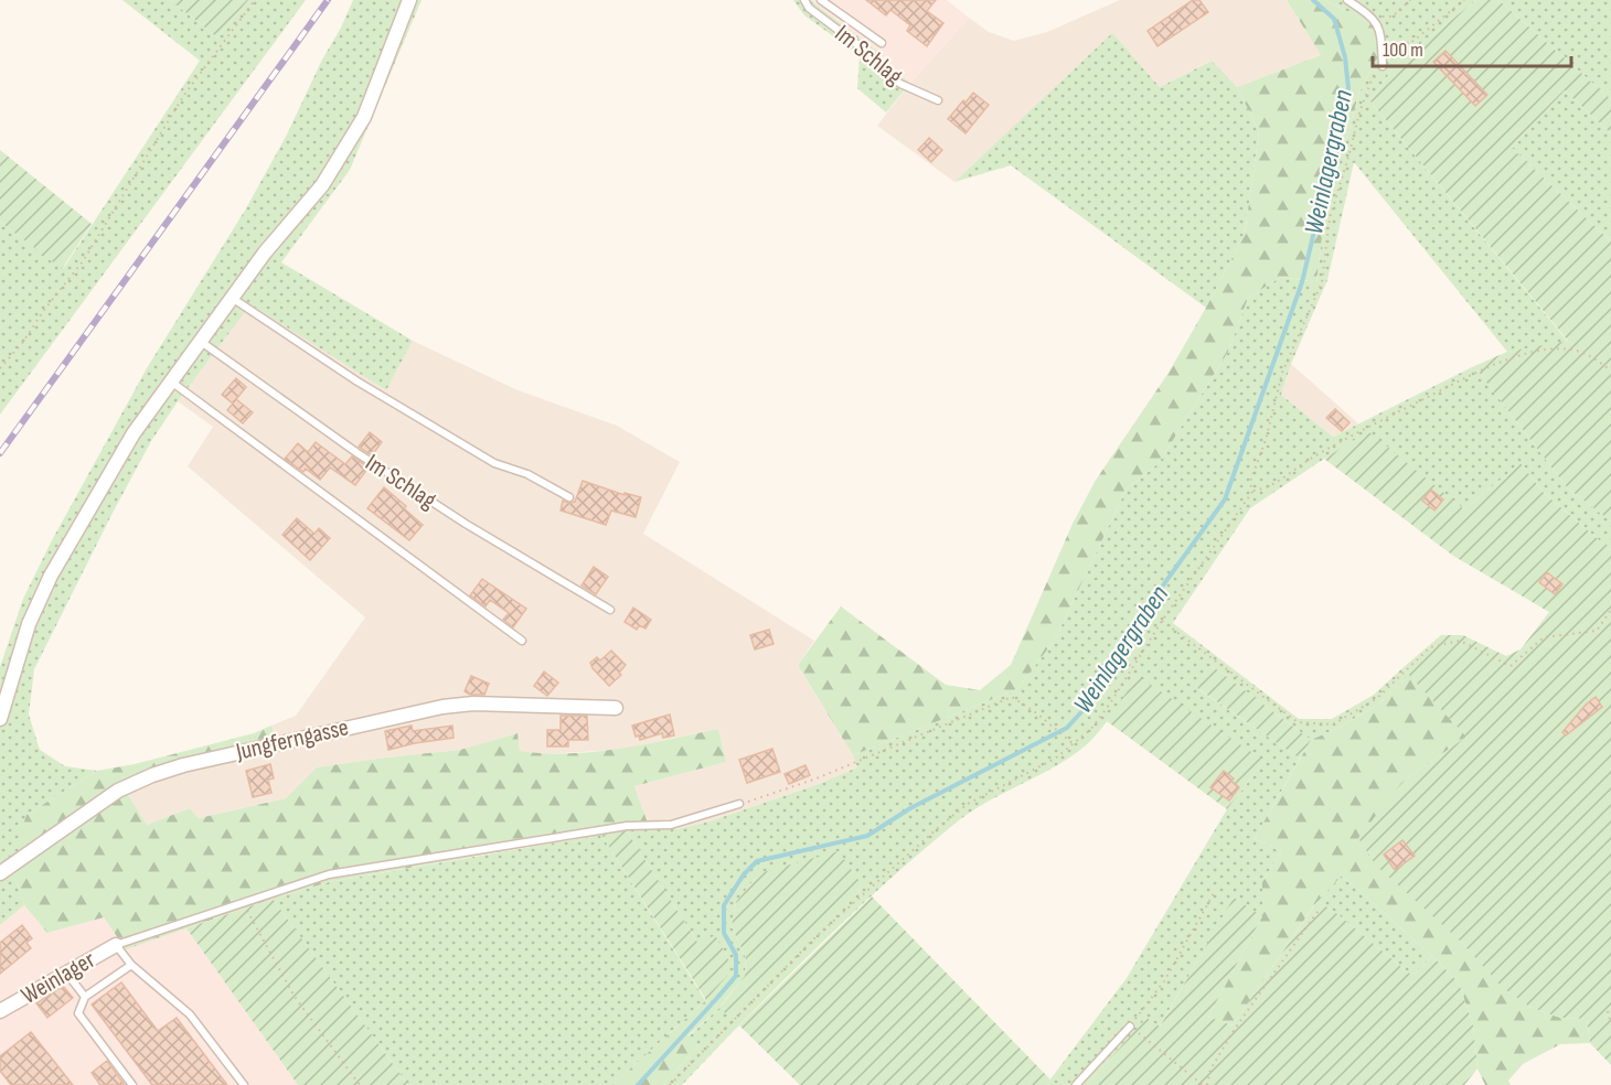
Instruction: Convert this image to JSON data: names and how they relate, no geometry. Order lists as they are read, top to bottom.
{
  "streets": {
    "street": ["Jungferngasse", "Weinlager"],
    "lane": ["Im Schlag"]
  },
  "water": ["Weinlagergraben"],
  "scale_bar": "100 m"
}
